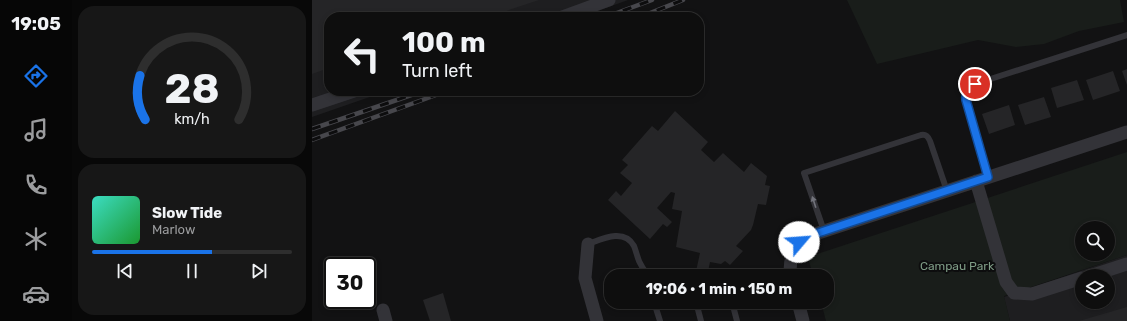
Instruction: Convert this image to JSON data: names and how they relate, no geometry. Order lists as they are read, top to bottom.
{
  "parks": ["Campau Park"],
  "page": {
    "tabs": "19:05",
    "turn": ["100 m", "Turn left"],
    "song": ["Slow Tide", "Marlow"],
    "limit": "30",
    "trip": "19:06 · 1 min · 150 m",
    "gauge": ["28", "km/h"]
  }
}
